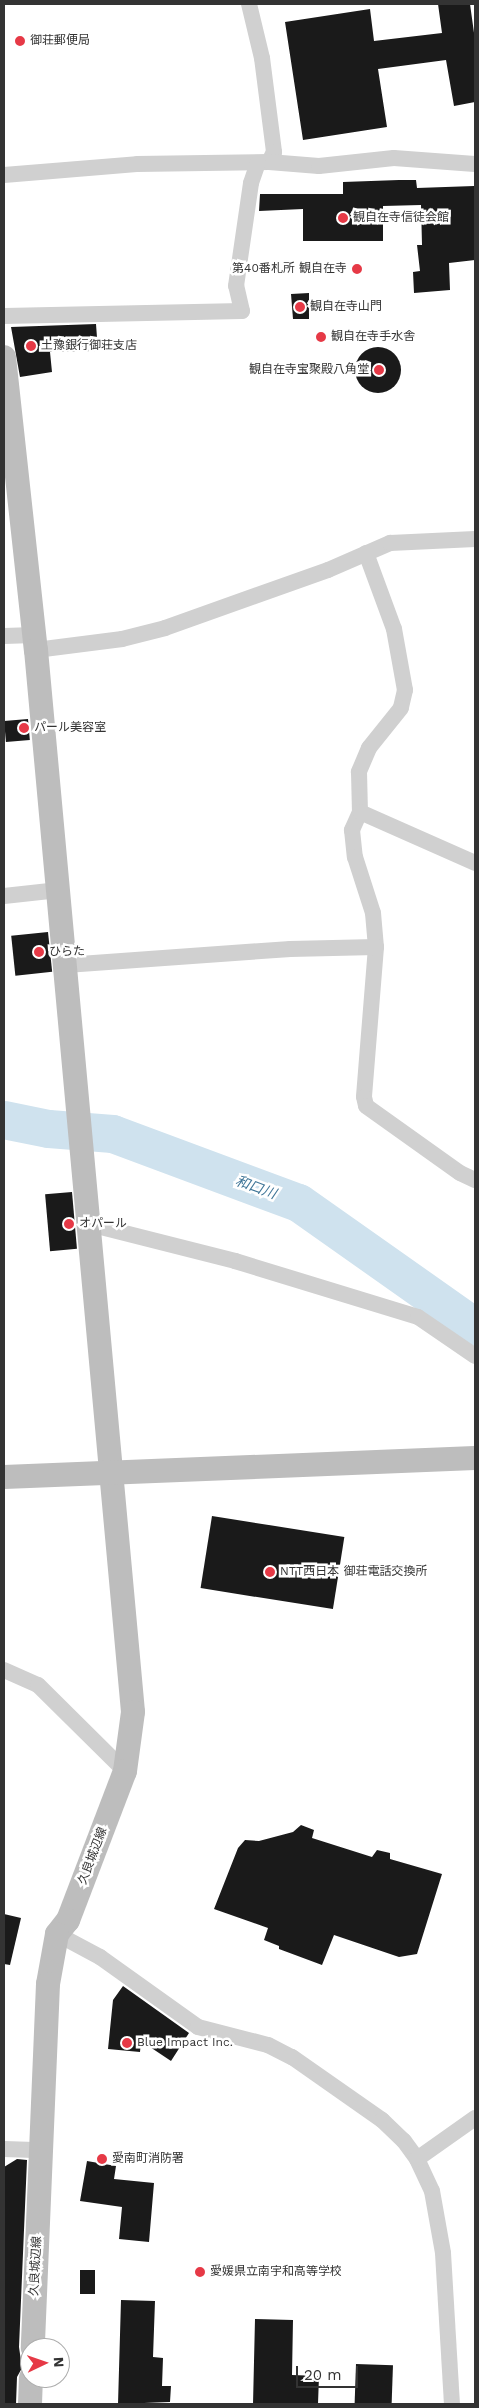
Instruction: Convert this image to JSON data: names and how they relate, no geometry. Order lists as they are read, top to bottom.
{
  "streets": {
    "street": ["久良城辺線"]
  },
  "water": ["和口川"],
  "places": [
    "御荘郵便局",
    "観自在寺信徒会館",
    "第40番札所 観自在寺",
    "観自在寺山門",
    "観自在寺手水舎",
    "土豫銀行御荘支店",
    "観自在寺宝聚殿八角堂",
    "パール美容室",
    "ひらた",
    "オパール",
    "NTT西日本 御荘電話交換所",
    "Blue Impact Inc.",
    "愛南町消防署",
    "愛媛県立南宇和高等学校"
  ],
  "scale_bar": "20 m",
  "north": "right"
}
